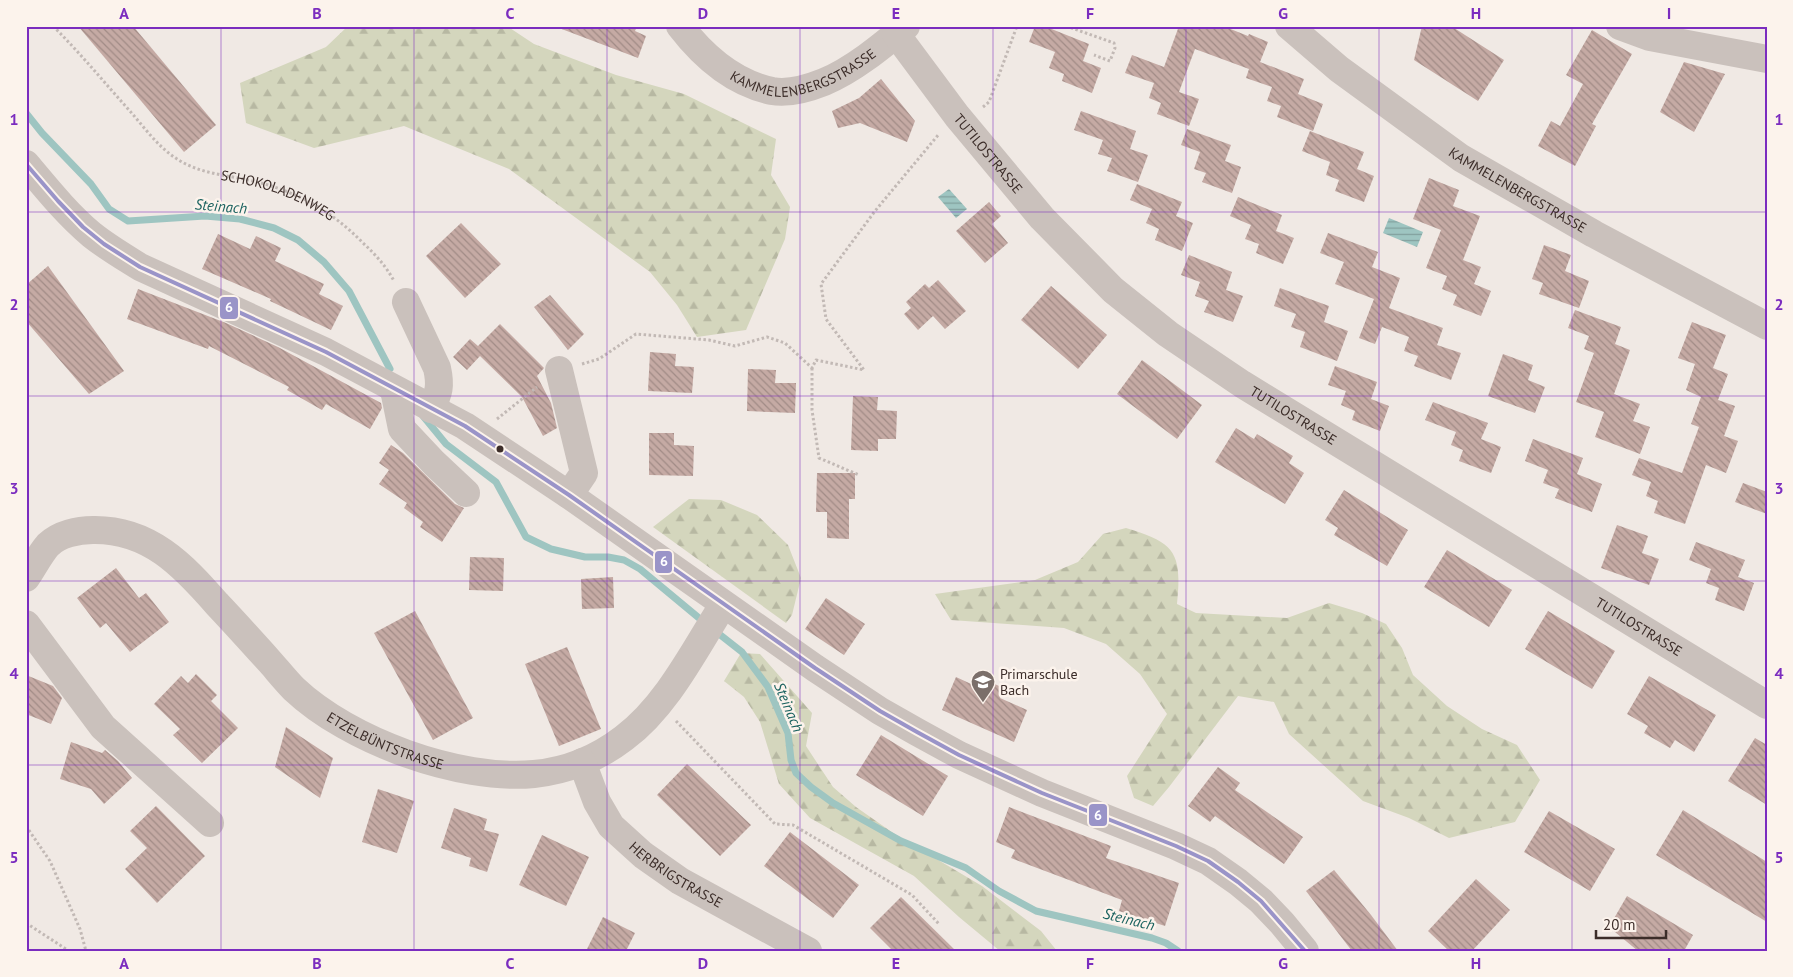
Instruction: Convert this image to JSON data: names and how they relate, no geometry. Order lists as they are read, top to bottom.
{
  "streets": {
    "street": [
      "KAMMELENBERGSTRASSE",
      "TUTILOSTRASSE",
      "ETZELBÜNTSTRASSE",
      "HERBRIGSTRASSE"
    ],
    "path": ["SCHOKOLADENWEG"]
  },
  "crossings": [
    ["KAMMELENBERGSTRASSE", "TUTILOSTRASSE"],
    ["ETZELBÜNTSTRASSE", "HERBRIGSTRASSE"]
  ],
  "water": ["Steinach"],
  "places": {
    "school or university": ["Primarschule Bach"]
  },
  "lines": ["transit line 6"],
  "scale_bar": "20 m",
  "grid": {
    "columns": [
      "A",
      "B",
      "C",
      "D",
      "E",
      "F",
      "G",
      "H",
      "I"
    ],
    "rows": [
      "1",
      "2",
      "3",
      "4",
      "5"
    ]
  }
}
